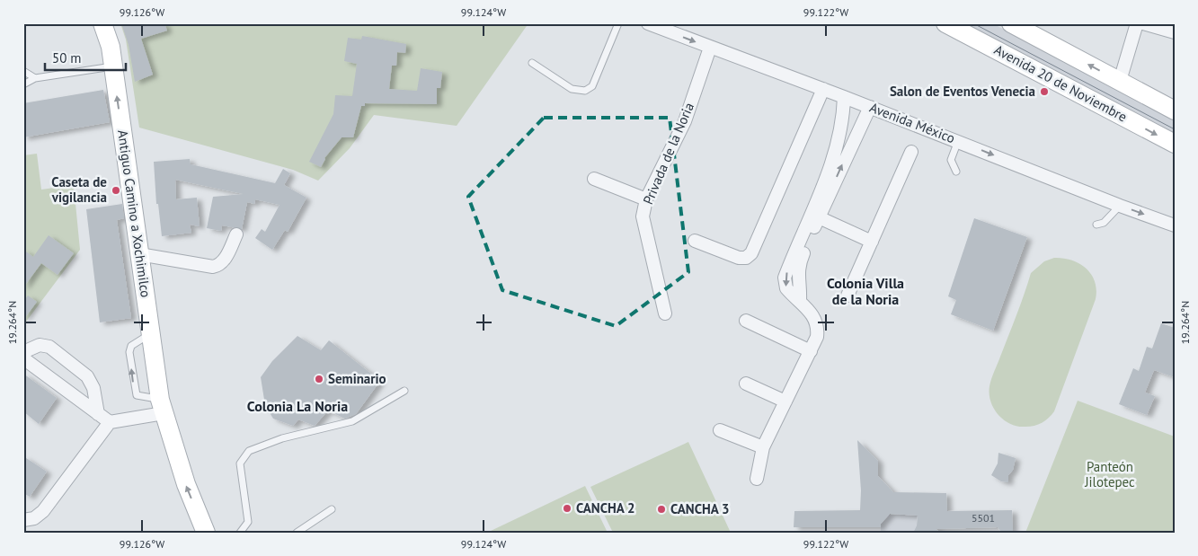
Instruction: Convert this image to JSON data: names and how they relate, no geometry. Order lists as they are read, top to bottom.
{
  "streets": {
    "main road": ["Avenida 20 de Noviembre", "Antiguo Camino a Xochimilco"],
    "street": ["Avenida México", "Privada de la Noria"]
  },
  "crossings": [
    ["Avenida México", "Privada de la Noria"]
  ],
  "one_way": ["Avenida México", "Antiguo Camino a Xochimilco"],
  "districts": ["Colonia Villa de la Noria", "Colonia La Noria"],
  "parks": ["Panteón Jilotepec"],
  "places": [
    "Salon de Eventos Venecia",
    "Caseta de vigilancia",
    "Seminario",
    "CANCHA 2",
    "CANCHA 3"
  ],
  "house_numbers": ["5501"],
  "scale_bar": "50 m",
  "coordinates": [
    "99.126°W",
    "99.124°W",
    "99.122°W",
    "19.264°N"
  ]
}
